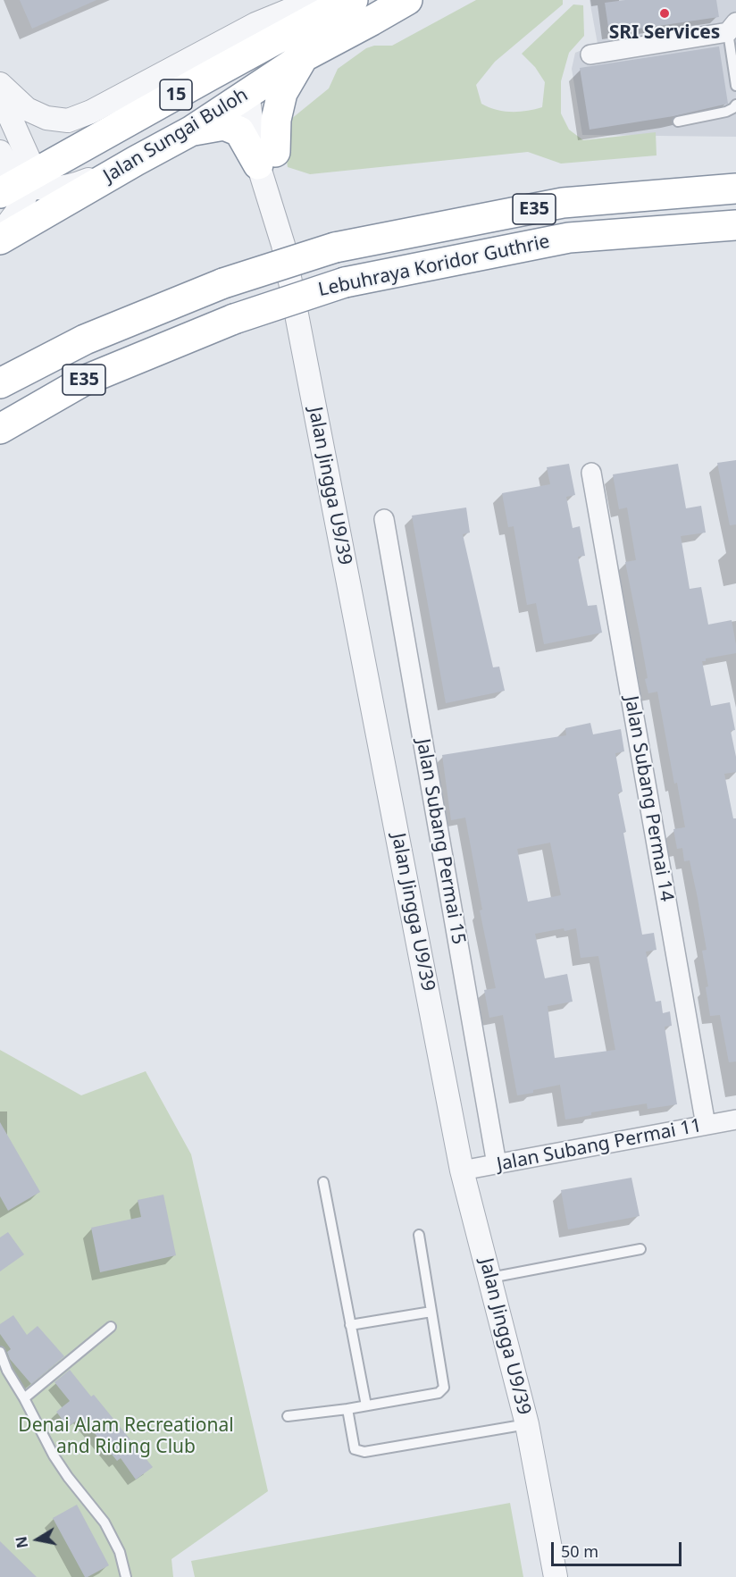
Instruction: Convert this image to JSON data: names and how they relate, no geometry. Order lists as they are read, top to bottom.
{
  "streets": {
    "highway": [
      "15",
      "Jalan Sungai Buloh",
      "E35",
      "Lebuhraya Koridor Guthrie"
    ],
    "street": [
      "Jalan Jingga U9/39",
      "Jalan Subang Permai 14",
      "Jalan Subang Permai 15",
      "Jalan Subang Permai 11"
    ]
  },
  "crossings": [
    ["Jalan Sungai Buloh", "Jalan Jingga U9/39"],
    ["Jalan Jingga U9/39", "Jalan Subang Permai 11"],
    ["Jalan Subang Permai 14", "Jalan Subang Permai 11"],
    ["Jalan Subang Permai 15", "Jalan Subang Permai 11"]
  ],
  "parks": ["Denai Alam Recreational and Riding Club"],
  "places": ["SRI Services"],
  "scale_bar": "50 m",
  "north": "left"
}
